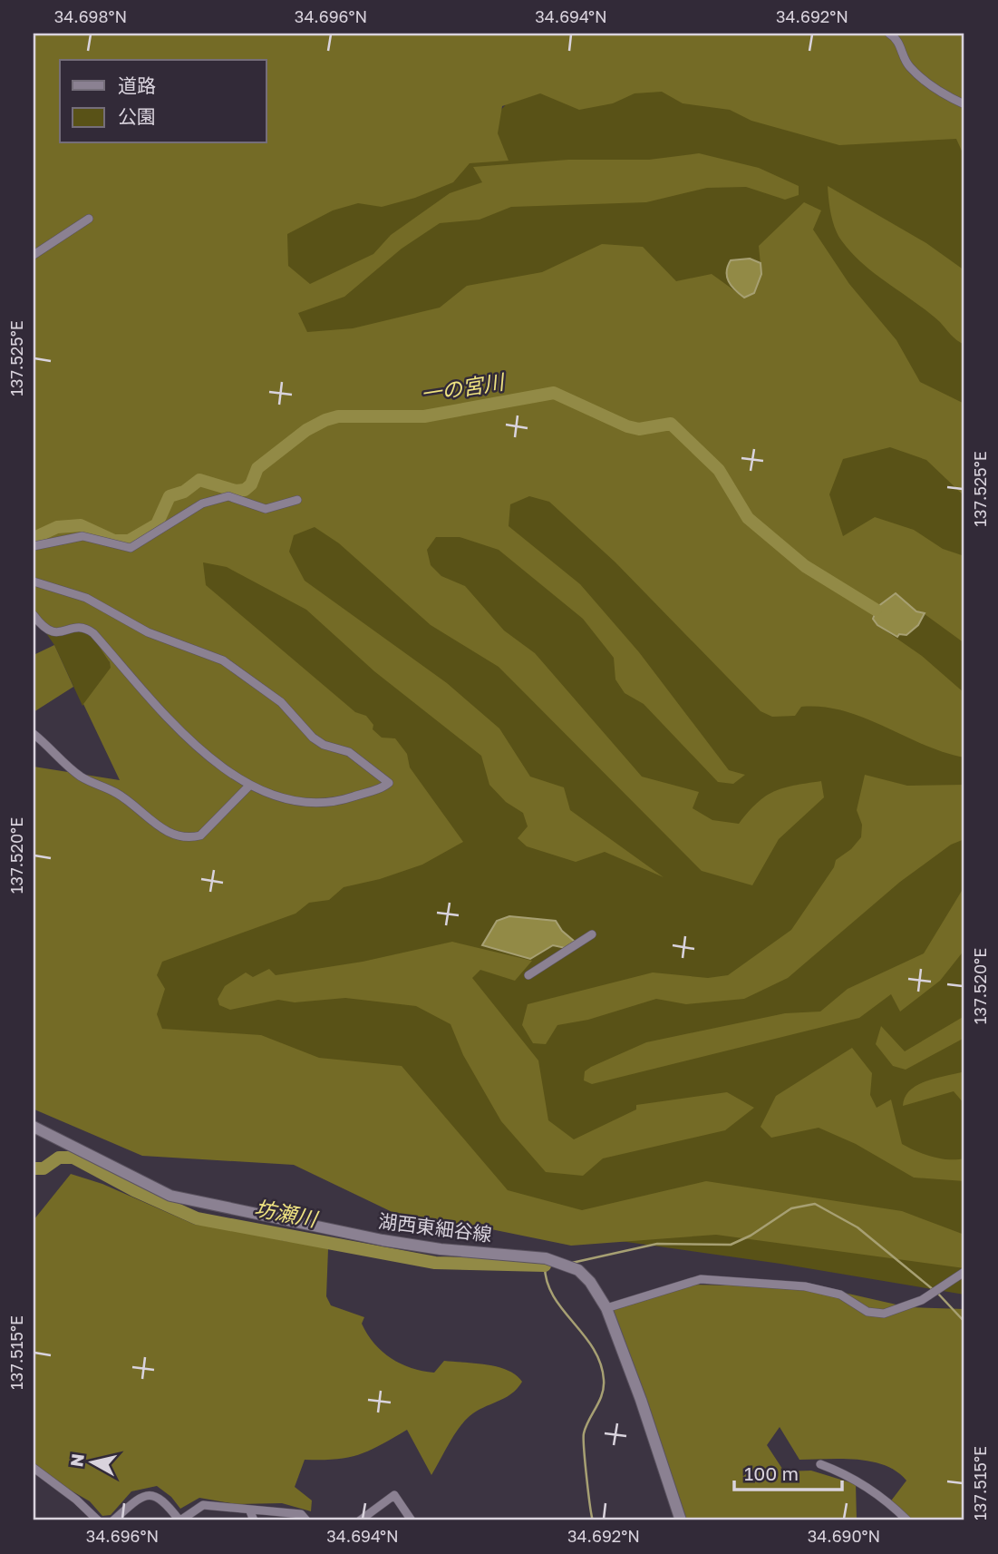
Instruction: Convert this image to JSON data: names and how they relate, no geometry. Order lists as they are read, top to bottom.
{
  "streets": {
    "main road": ["湖西東細谷線"]
  },
  "water": ["一の宮川", "坊瀬川"],
  "legend": ["道路", "公園"],
  "scale_bar": "100 m",
  "north": "left",
  "coordinates": [
    "34.698°N",
    "34.696°N",
    "34.694°N",
    "34.692°N",
    "137.525°E",
    "137.520°E",
    "137.515°E",
    "34.690°N"
  ]
}
